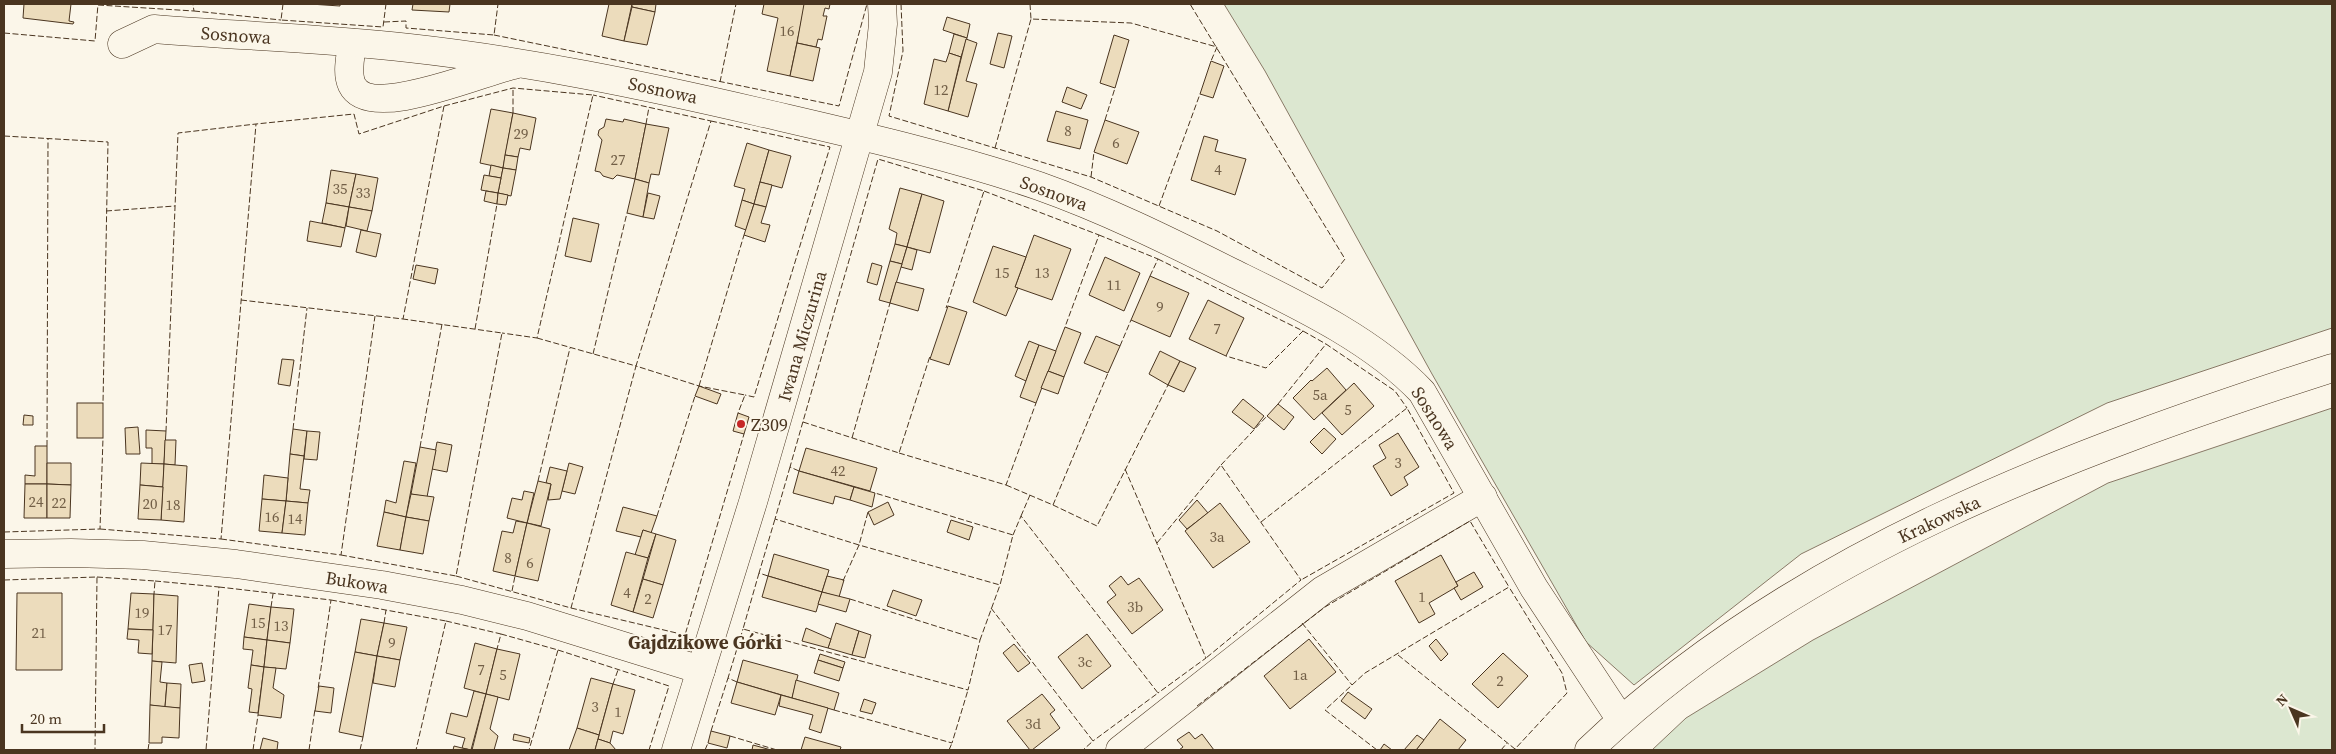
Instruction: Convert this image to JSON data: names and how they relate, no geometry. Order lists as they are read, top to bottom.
{
  "streets": {
    "street": [
      "Sosnowa",
      "Iwana Miczurina",
      "Krakowska",
      "Bukowa"
    ]
  },
  "crossings": [
    ["Sosnowa", "Iwana Miczurina"],
    ["Sosnowa", "Krakowska"],
    ["Iwana Miczurina", "Bukowa"]
  ],
  "districts": ["Gajdzikowe Górki"],
  "places": ["Z309"],
  "house_numbers": [
    "16",
    "12",
    "8",
    "29",
    "6",
    "27",
    "4",
    "35",
    "33",
    "15",
    "13",
    "11",
    "9",
    "7",
    "5a",
    "5",
    "3",
    "42",
    "24",
    "22",
    "20",
    "18",
    "16",
    "14",
    "3a",
    "8",
    "6",
    "4",
    "1",
    "2",
    "3b",
    "19",
    "15",
    "13",
    "17",
    "21",
    "9",
    "3c",
    "7",
    "5",
    "1a",
    "2",
    "3",
    "1",
    "3d"
  ],
  "scale_bar": "20 m",
  "north": "top left"
}
